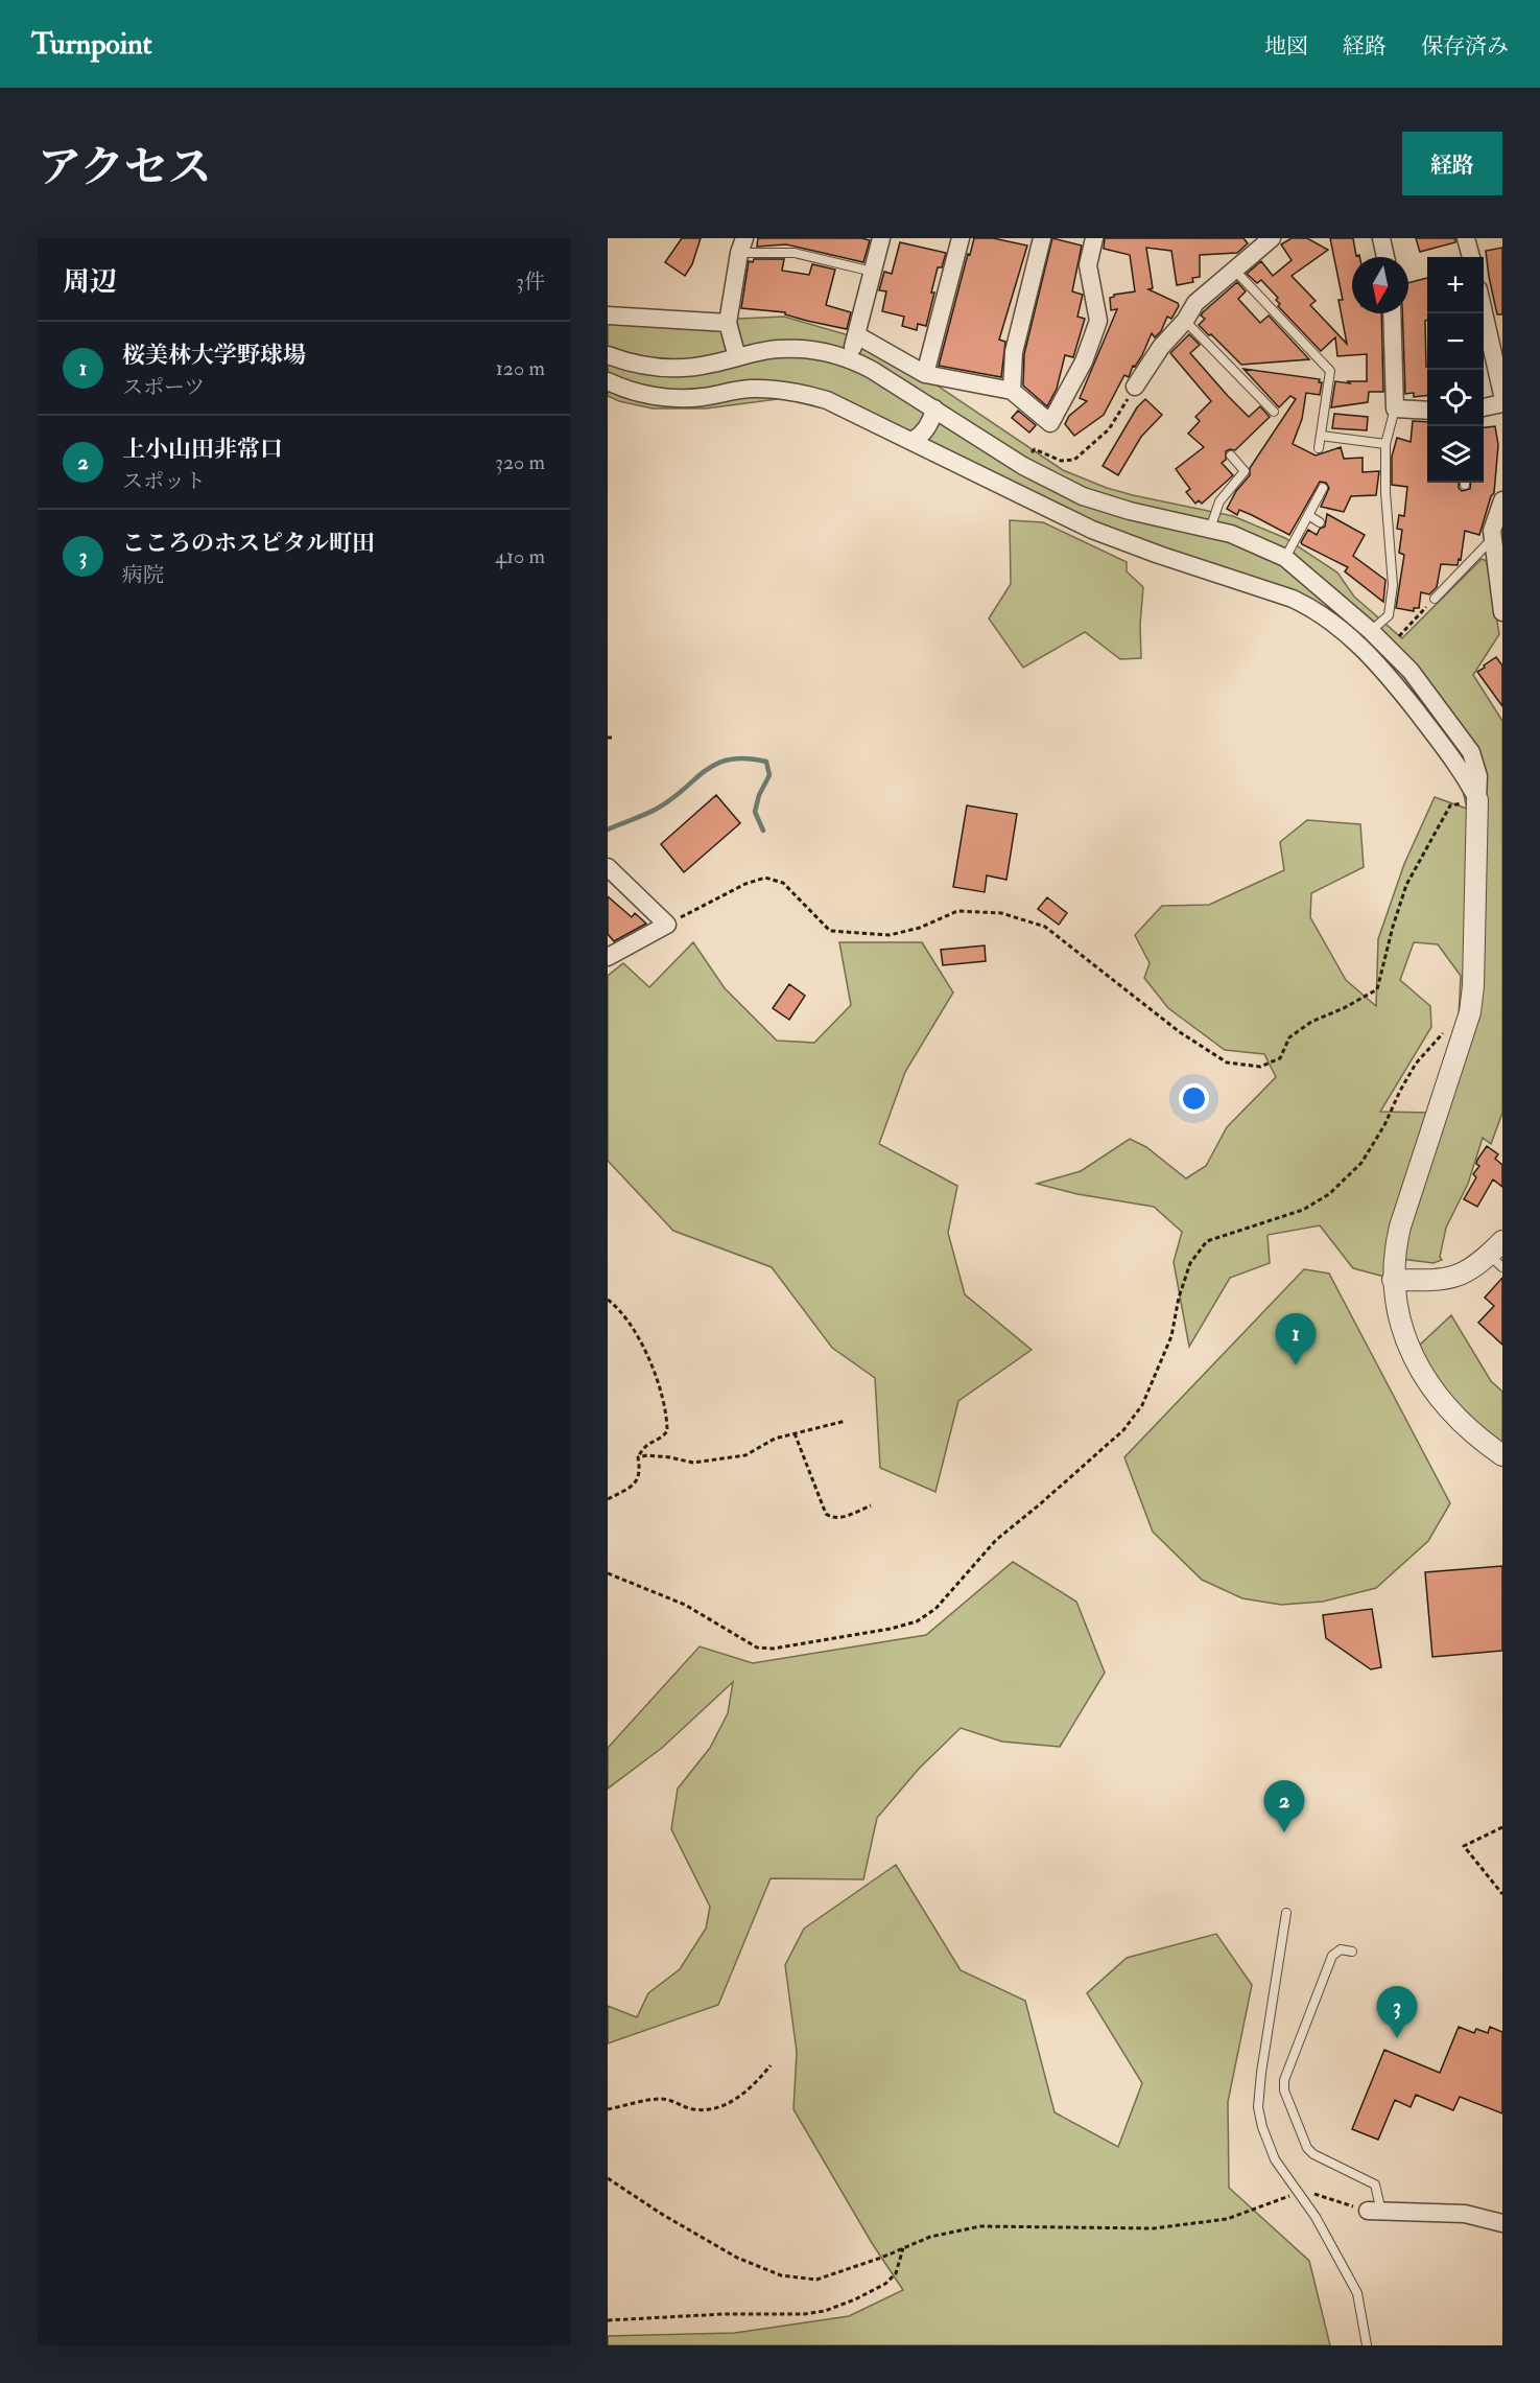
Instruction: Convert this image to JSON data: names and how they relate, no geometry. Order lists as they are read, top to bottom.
{
  "north": "bottom",
  "page": {
    "header": "Turnpoint",
    "nav": ["地図", "経路", "保存済み"],
    "title": "アクセス",
    "buttons": "経路",
    "heading": ["周辺", "3件"],
    "map_buttons": ["+", "−"],
    "list": [
      {
        "mark": "1",
        "name": "桜美林大学野球場",
        "note": "スポーツ",
        "value": "120 m"
      },
      {
        "mark": "2",
        "name": "上小山田非常口",
        "note": "スポット",
        "value": "320 m"
      },
      {
        "mark": "3",
        "name": "こころのホスピタル町田",
        "note": "病院",
        "value": "410 m"
      }
    ],
    "pins": ["1", "2", "3"]
  }
}
